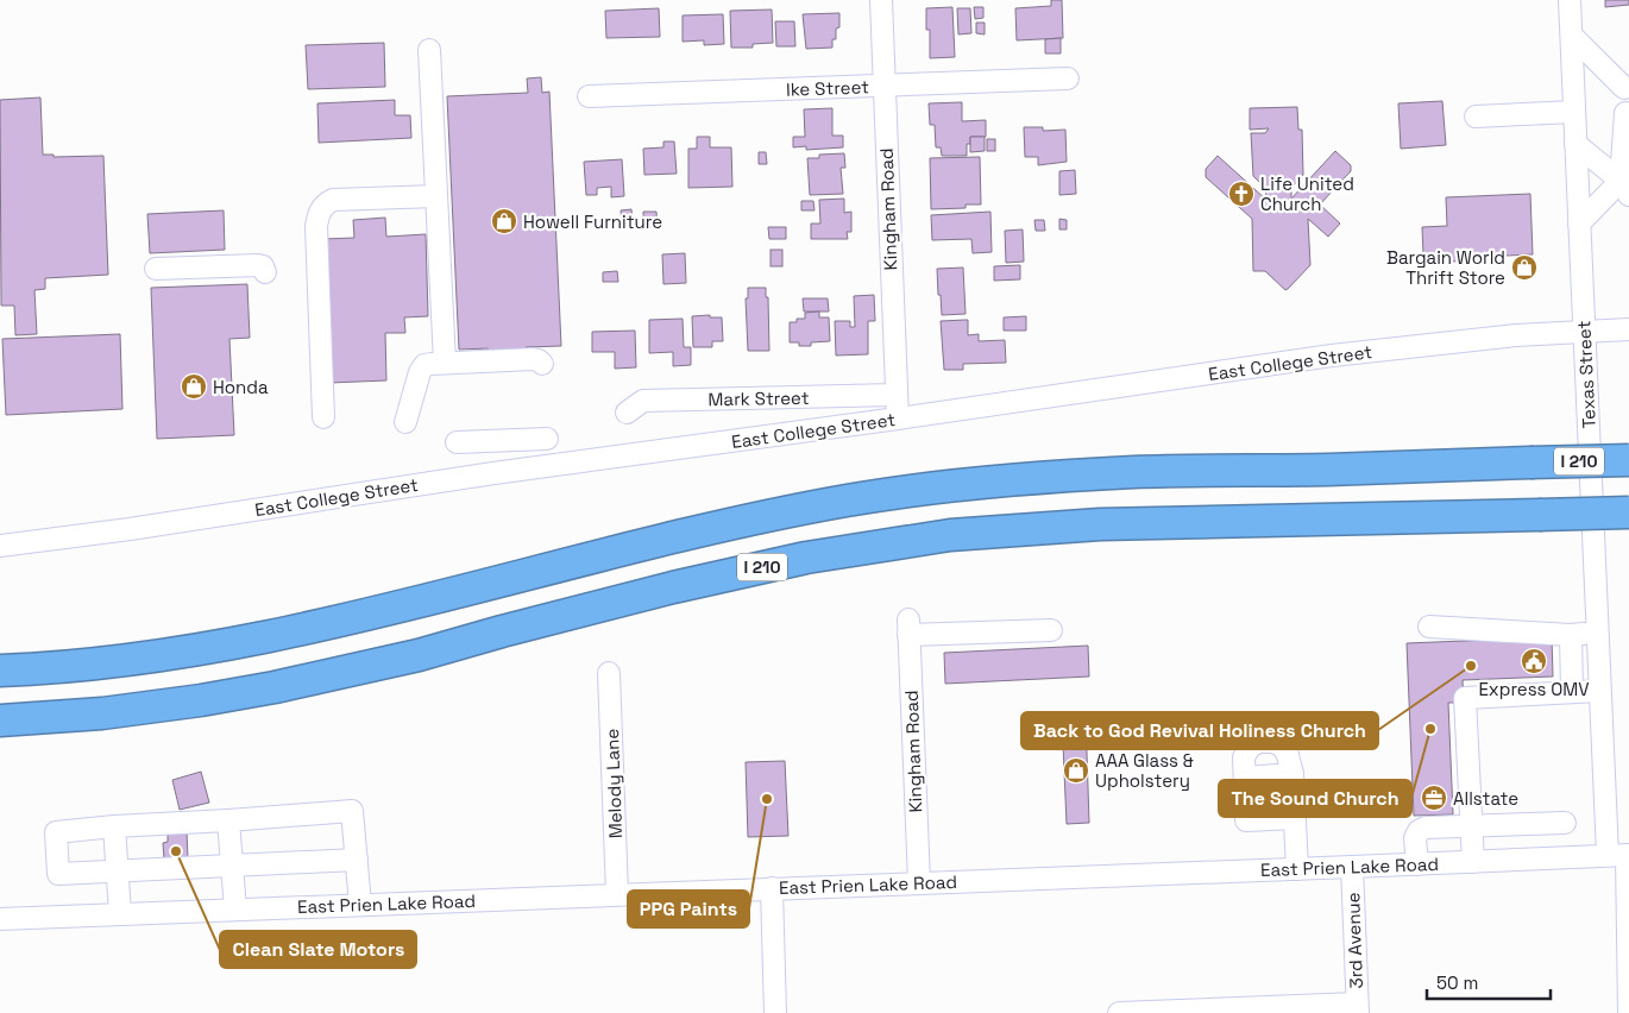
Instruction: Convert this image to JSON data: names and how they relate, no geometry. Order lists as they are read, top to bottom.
{
  "streets": {
    "highway": ["I 210"],
    "street": [
      "Ike Street",
      "Kingham Road",
      "East College Street",
      "Texas Street",
      "Mark Street",
      "Melody Lane",
      "East Prien Lake Road",
      "3rd Avenue"
    ]
  },
  "crossings": [
    ["Ike Street", "Kingham Road"],
    ["Kingham Road", "East College Street"],
    ["Kingham Road", "Mark Street"],
    ["Kingham Road", "East Prien Lake Road"],
    ["East College Street", "Texas Street"],
    ["Texas Street", "East Prien Lake Road"],
    ["Melody Lane", "East Prien Lake Road"],
    ["East Prien Lake Road", "3rd Avenue"]
  ],
  "places": {
    "church": ["Life United Church"],
    "shop": [
      "Howell Furniture",
      "Bargain World Thrift Store",
      "Honda",
      "AAA Glass & Upholstery"
    ],
    "public building": ["Express OMV"],
    "other": [
      "Back to God Revival Holiness Church",
      "The Sound Church",
      "PPG Paints",
      "Clean Slate Motors"
    ],
    "office": ["Allstate"]
  },
  "scale_bar": "50 m"
}
